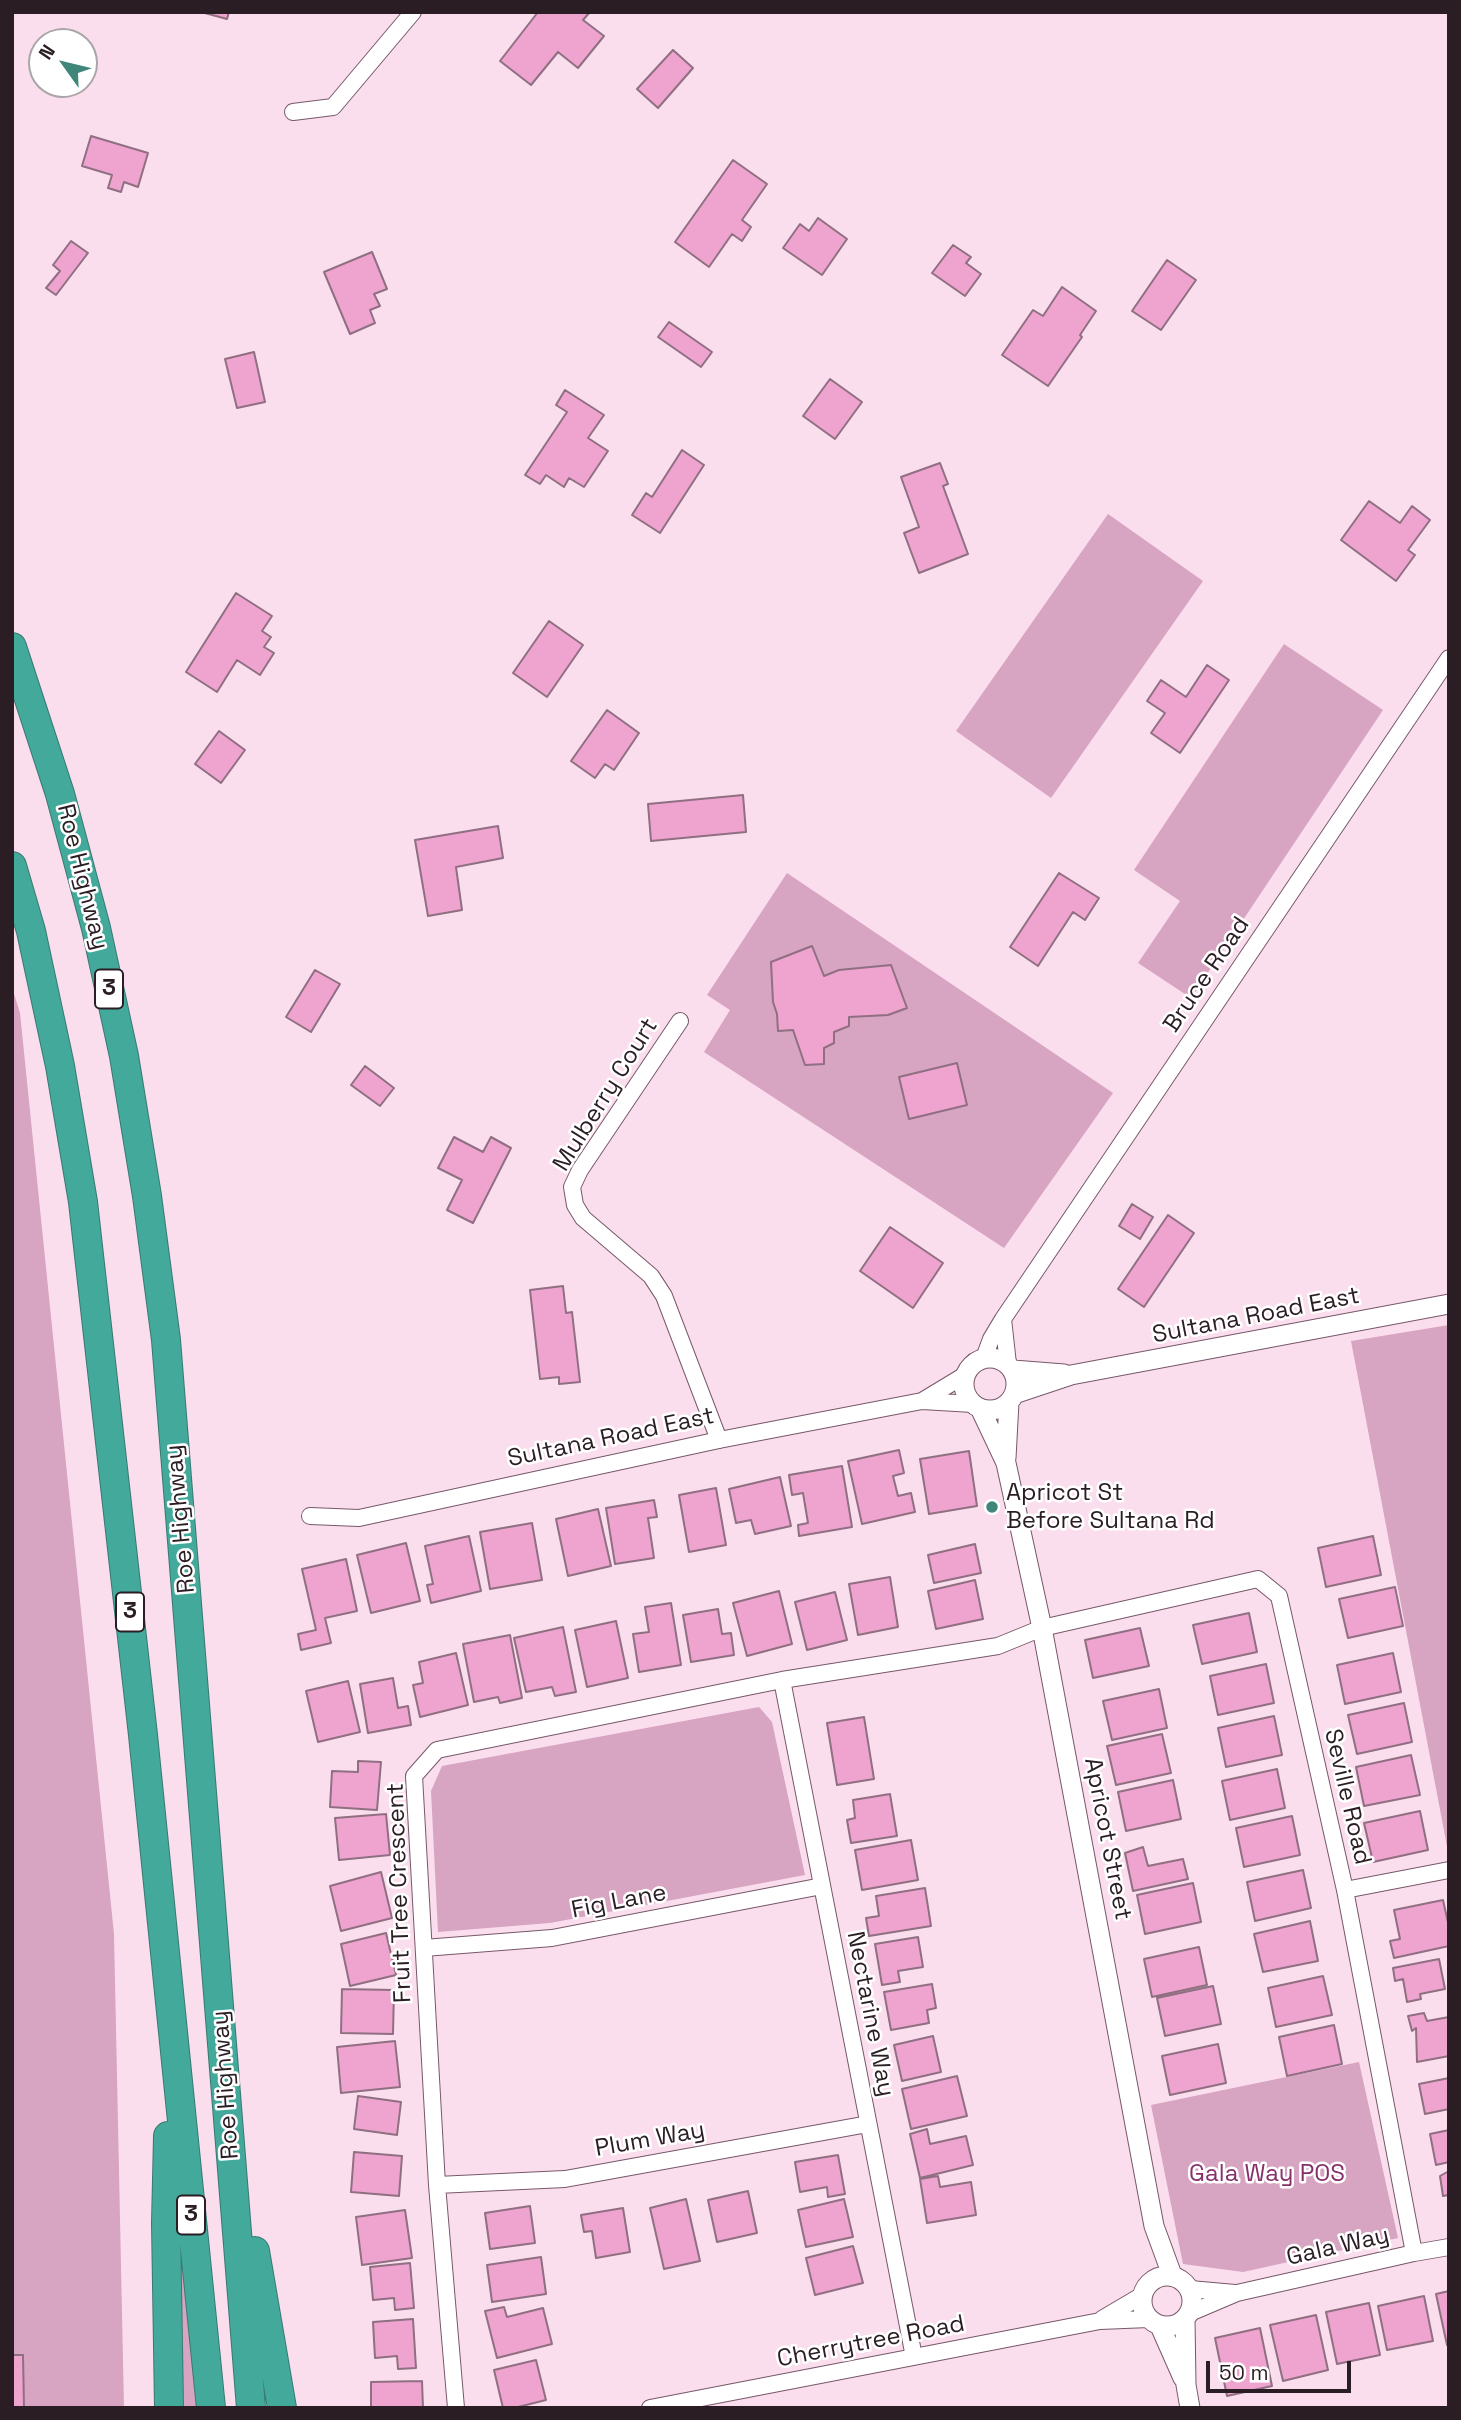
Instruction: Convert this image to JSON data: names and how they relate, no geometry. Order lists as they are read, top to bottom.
{
  "streets": {
    "highway": ["Roe Highway", "3"],
    "street": [
      "Bruce Road",
      "Mulberry Court",
      "Sultana Road East",
      "Seville Road",
      "Apricot Street",
      "Fruit Tree Crescent",
      "Fig Lane",
      "Nectarine Way",
      "Plum Way",
      "Gala Way",
      "Cherrytree Road"
    ]
  },
  "crossings": [
    ["Bruce Road", "Sultana Road East"],
    ["Bruce Road", "Apricot Street"],
    ["Mulberry Court", "Sultana Road East"],
    ["Sultana Road East", "Apricot Street"],
    ["Seville Road", "Apricot Street"],
    ["Seville Road", "Fruit Tree Crescent"],
    ["Seville Road", "Gala Way"],
    ["Apricot Street", "Fruit Tree Crescent"],
    ["Apricot Street", "Gala Way"],
    ["Apricot Street", "Cherrytree Road"],
    ["Fruit Tree Crescent", "Fig Lane"],
    ["Fruit Tree Crescent", "Nectarine Way"],
    ["Fruit Tree Crescent", "Plum Way"],
    ["Fig Lane", "Nectarine Way"],
    ["Nectarine Way", "Plum Way"],
    ["Nectarine Way", "Cherrytree Road"],
    ["Gala Way", "Cherrytree Road"]
  ],
  "parks": ["Gala Way POS"],
  "places": ["Apricot St Before Sultana Rd"],
  "scale_bar": "50 m",
  "north": "top left"
}
